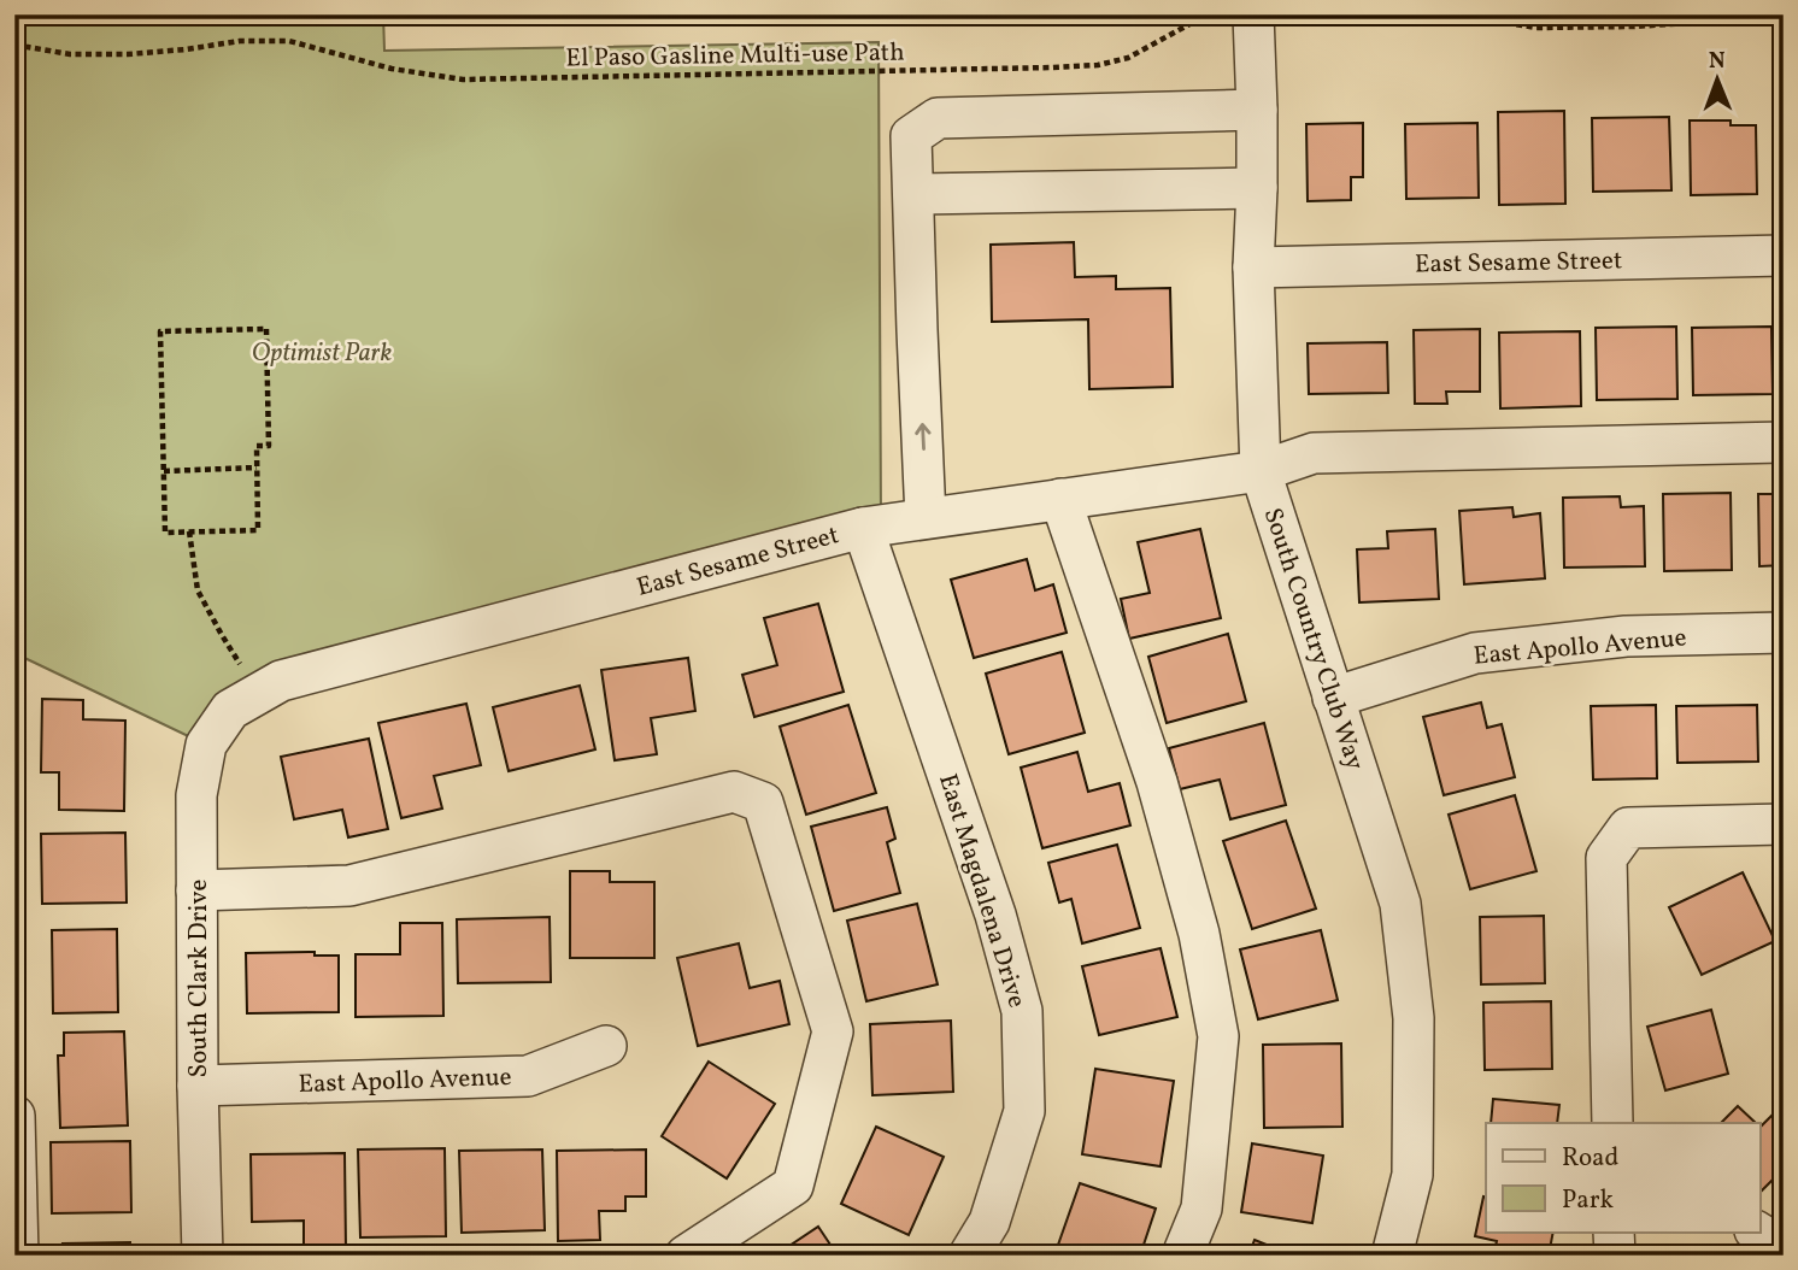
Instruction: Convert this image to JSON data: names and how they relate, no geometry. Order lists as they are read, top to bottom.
{
  "streets": {
    "street": [
      "East Sesame Street",
      "South Country Club Way",
      "East Apollo Avenue",
      "East Magdalena Drive",
      "South Clark Drive"
    ],
    "path": ["El Paso Gasline Multi-use Path"]
  },
  "crossings": [
    ["El Paso Gasline Multi-use Path", "South Country Club Way"],
    ["East Sesame Street", "South Country Club Way"],
    ["East Sesame Street", "East Magdalena Drive"],
    ["East Sesame Street", "South Clark Drive"],
    ["South Country Club Way", "East Apollo Avenue"],
    ["East Apollo Avenue", "South Clark Drive"]
  ],
  "parks": ["Optimist Park"],
  "legend": ["Road", "Park"],
  "north": "top"
}
